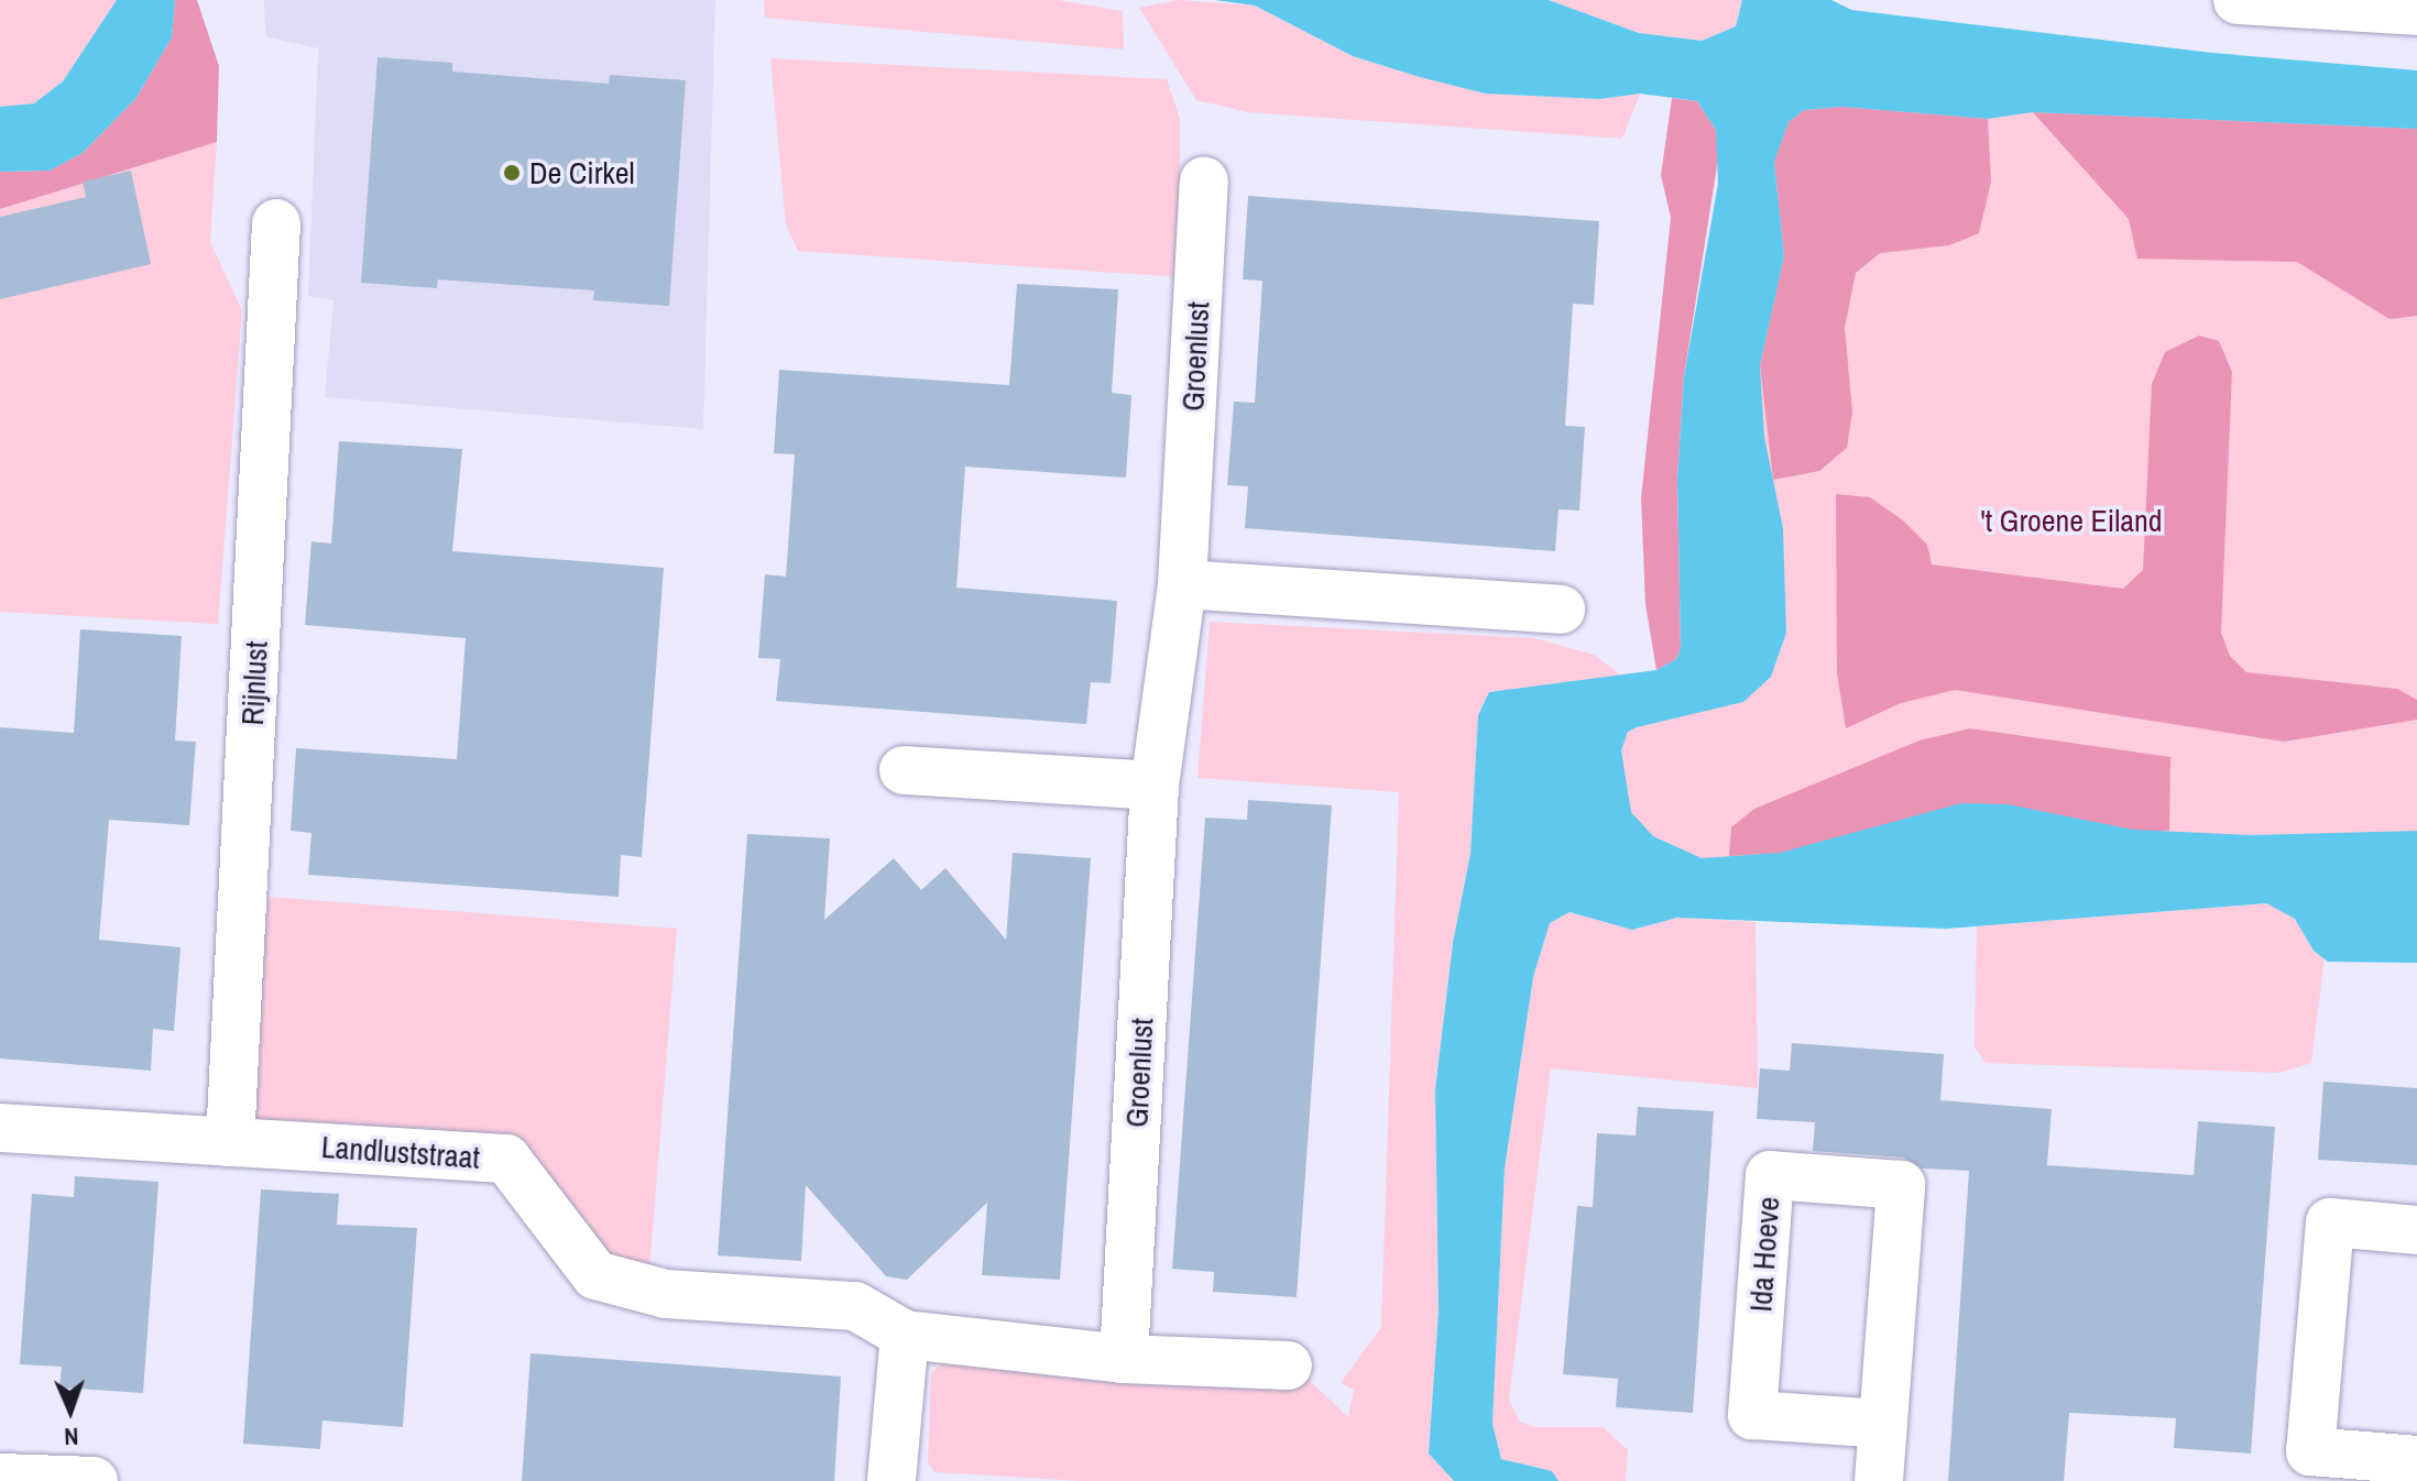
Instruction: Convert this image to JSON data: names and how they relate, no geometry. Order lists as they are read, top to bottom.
{
  "streets": {
    "street": [
      "Groenlust",
      "Rijnlust",
      "Landluststraat",
      "Ida Hoeve"
    ]
  },
  "crossings": [
    ["Rijnlust", "Landluststraat"]
  ],
  "parks": ["'t Groene Eiland"],
  "places": ["De Cirkel"],
  "north": "bottom"
}
